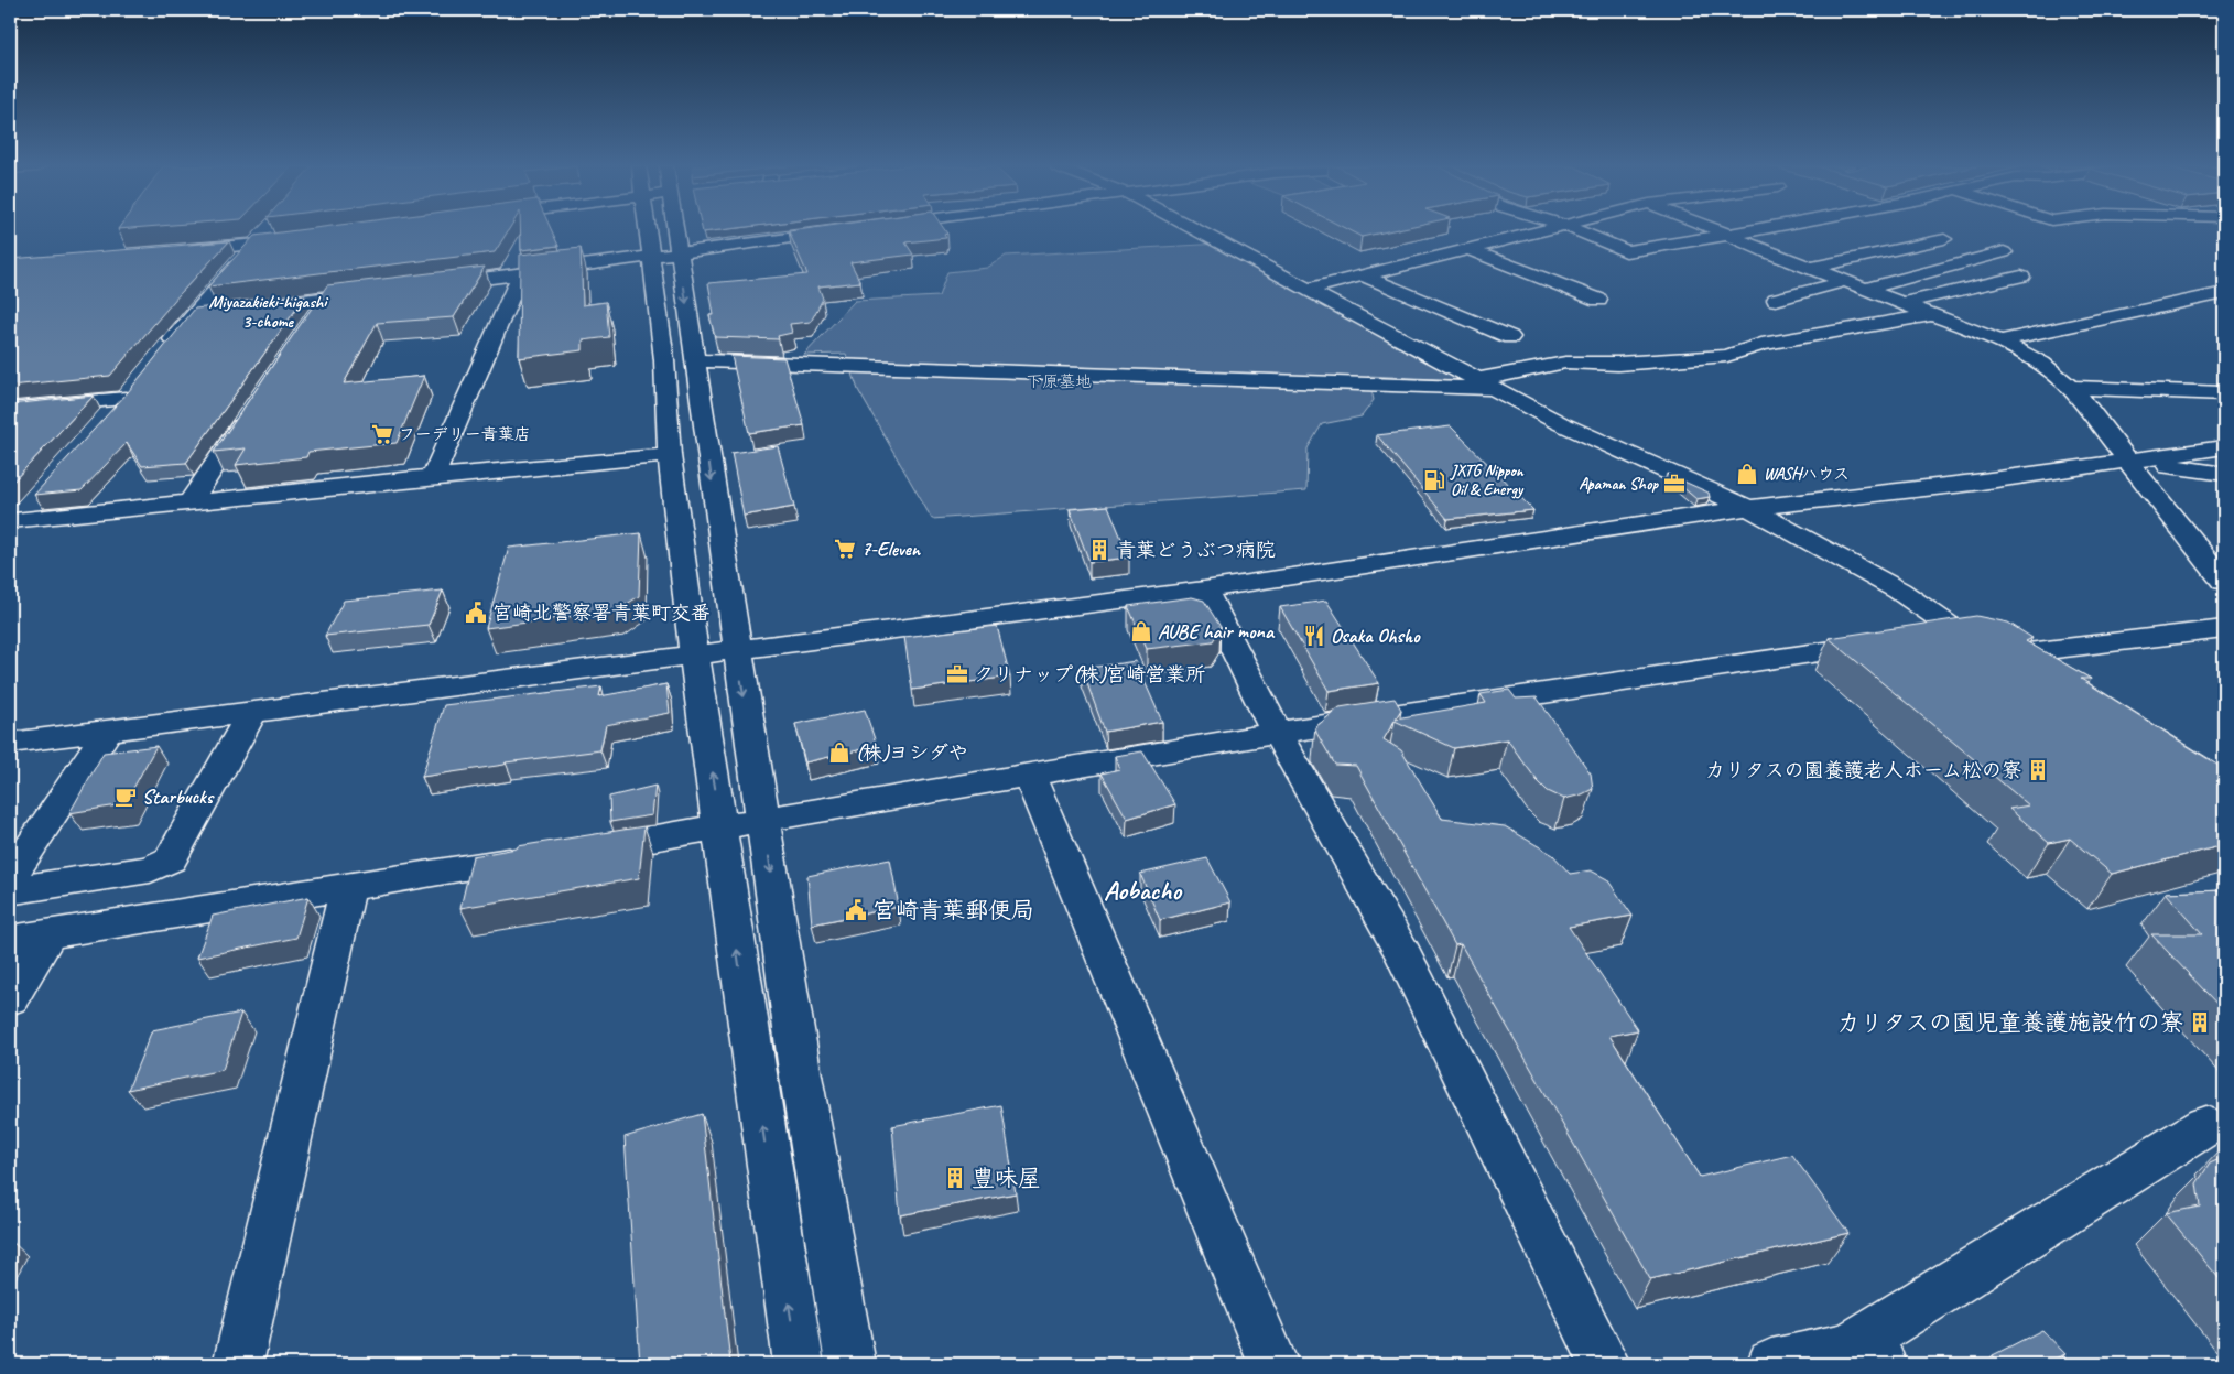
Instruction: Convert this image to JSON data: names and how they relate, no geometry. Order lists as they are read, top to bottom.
{
  "districts": ["Miyazakieki-higashi 3-chome", "Aobacho"],
  "parks": ["下原墓地"],
  "places": {
    "supermarket": ["フーデリー青葉店", "7-Eleven"],
    "shop": ["WASHハウス", "AUBE hair mona", "(株)ヨシダや"],
    "fuel station": ["JXTG Nippon Oil & Energy"],
    "office": ["Apaman Shop", "クリナップ(株)宮崎営業所"],
    "building": [
      "青葉どうぶつ病院",
      "カリタスの園養護老人ホーム松の寮",
      "カリタスの園児童養護施設竹の寮",
      "豊味屋"
    ],
    "public building": ["宮崎北警察署青葉町交番", "宮崎青葉郵便局"],
    "restaurant": ["Osaka Ohsho"],
    "cafe": ["Starbucks"]
  }
}
